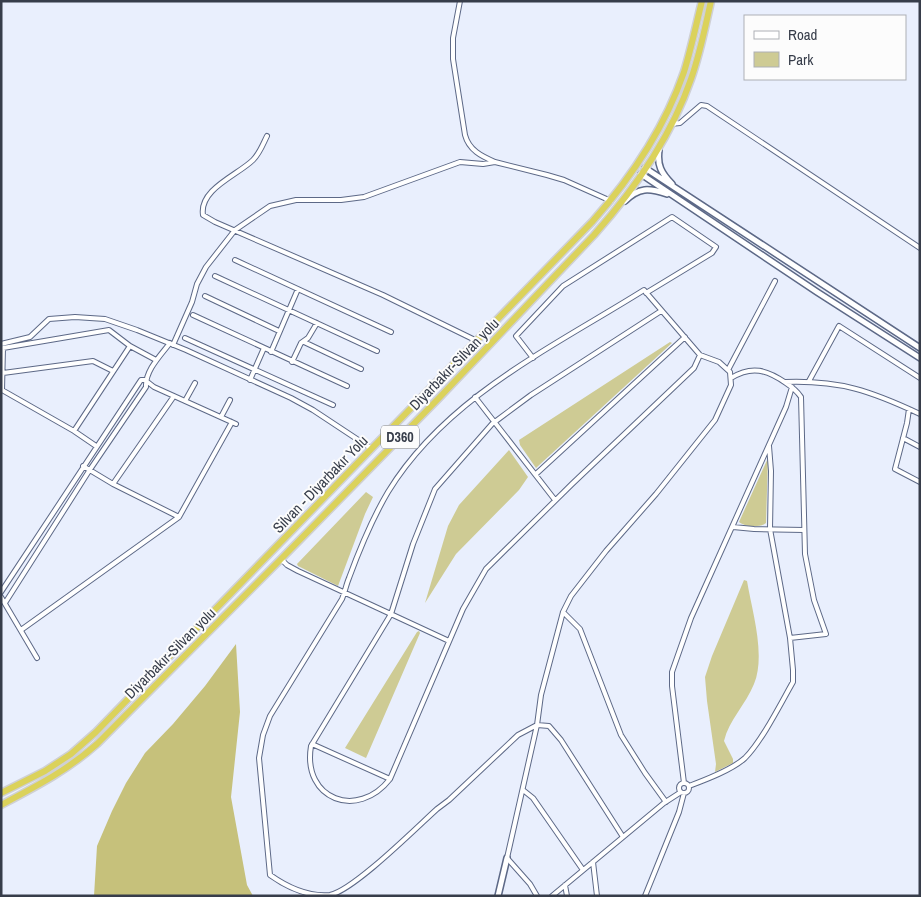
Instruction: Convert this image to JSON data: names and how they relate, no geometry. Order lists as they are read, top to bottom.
{
  "streets": {
    "highway": ["Diyarbakır-Silvan yolu", "D360", "Silvan - Diyarbakır Yolu"]
  },
  "legend": ["Road", "Park"]
}
